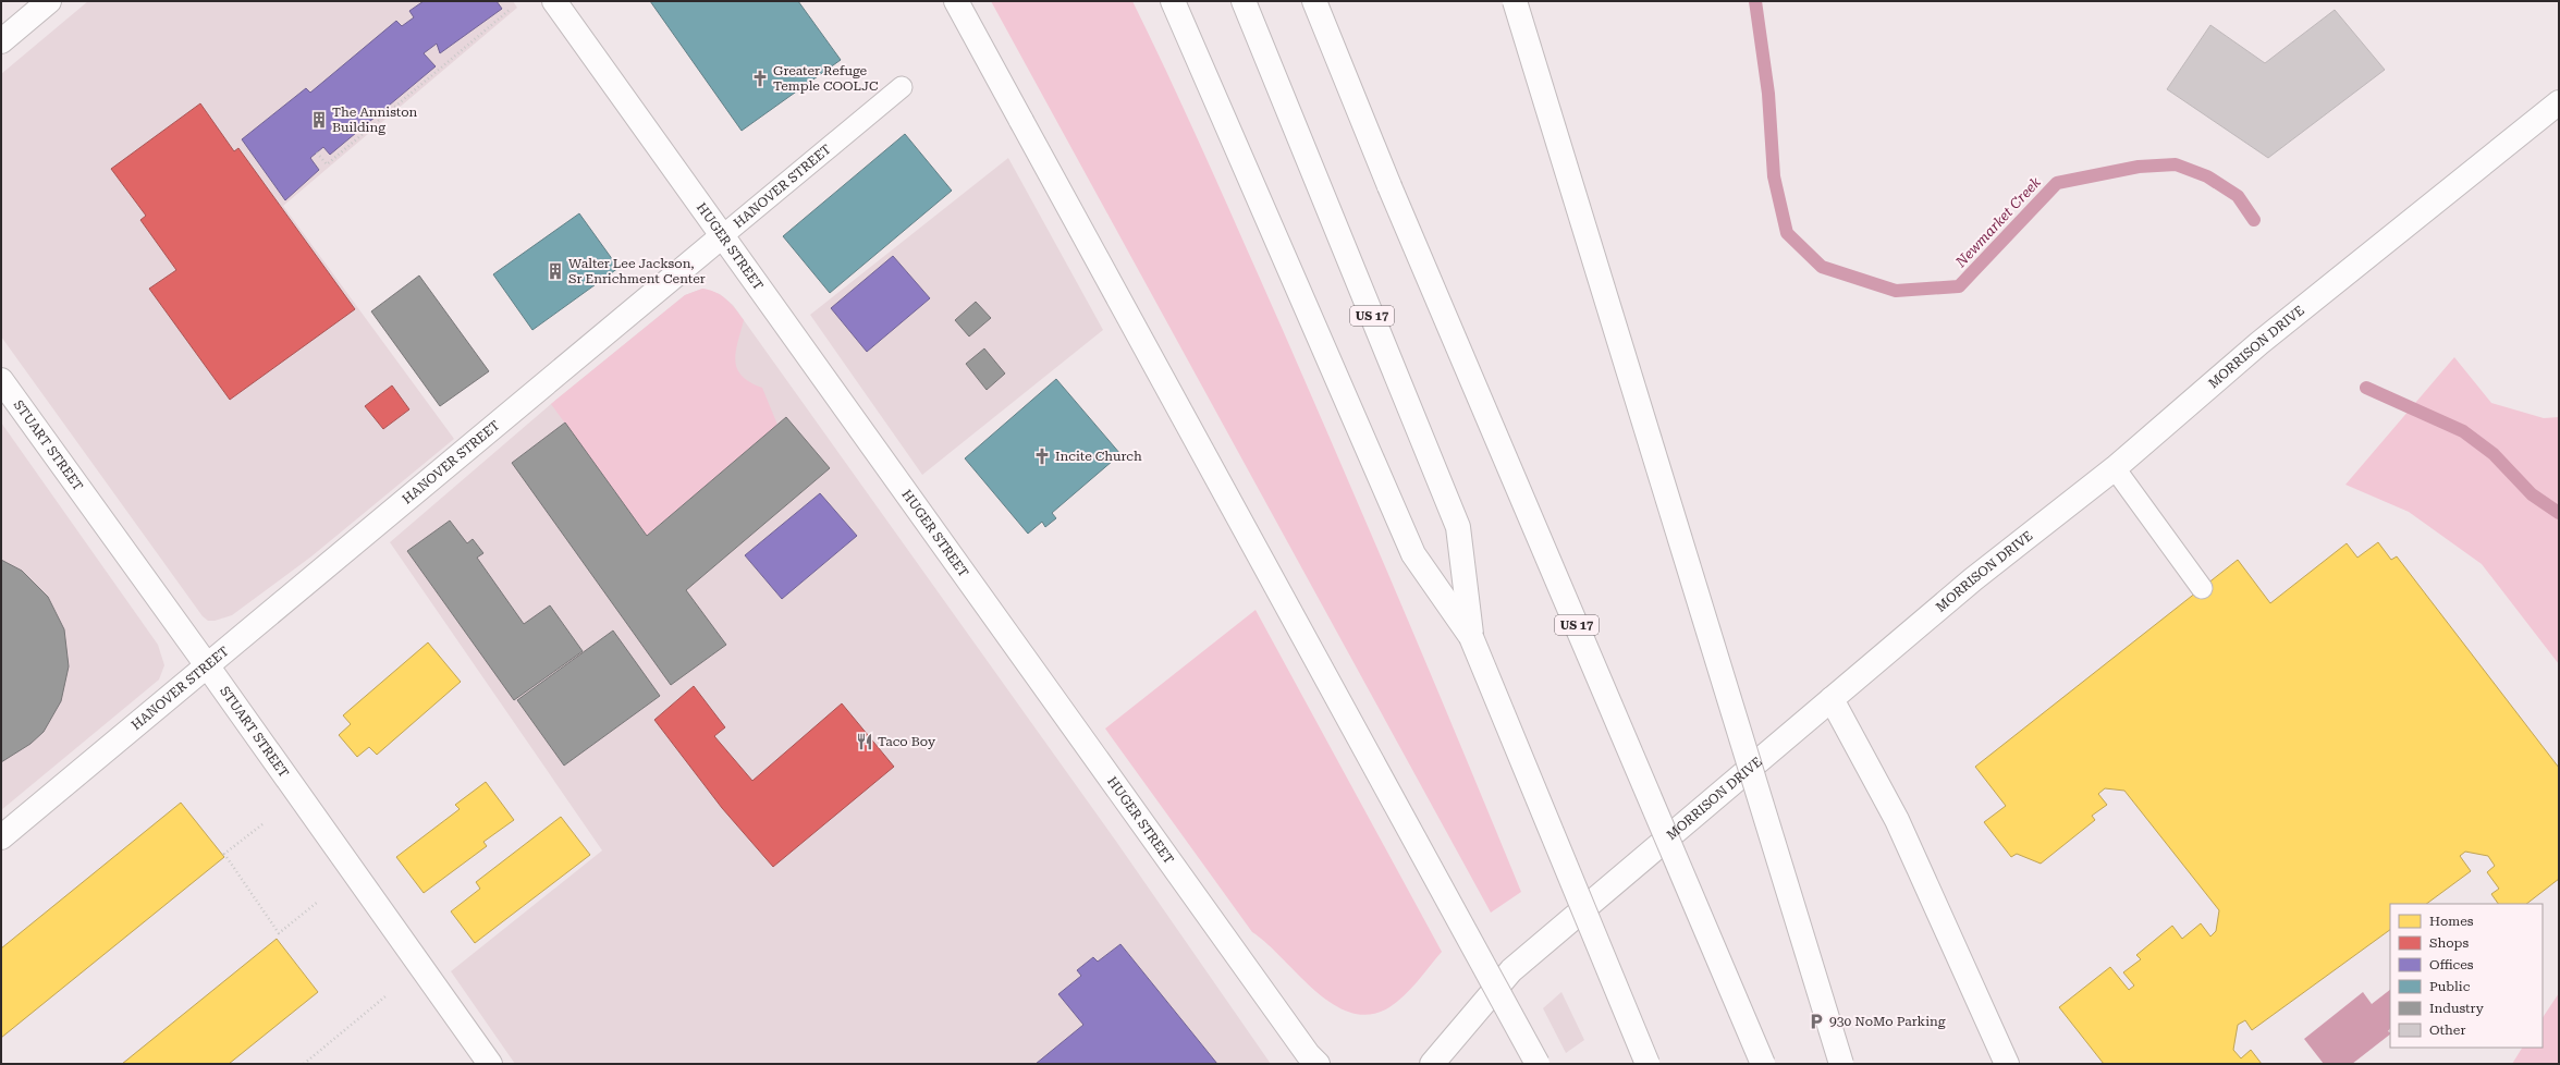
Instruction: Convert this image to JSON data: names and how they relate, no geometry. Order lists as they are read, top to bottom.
{
  "streets": {
    "main road": [
      "HANOVER STREET",
      "HUGER STREET",
      "US 17",
      "MORRISON DRIVE",
      "STUART STREET"
    ]
  },
  "crossings": [
    ["HANOVER STREET", "HUGER STREET"],
    ["HANOVER STREET", "STUART STREET"]
  ],
  "water": ["Newmarket Creek"],
  "places": {
    "church": ["Greater Refuge Temple COOLJC", "Incite Church"],
    "building": ["The Anniston Building", "Walter Lee Jackson, Sr Enrichment Center"],
    "restaurant": ["Taco Boy"],
    "parking": ["930 NoMo Parking"]
  },
  "legend": [
    "Homes",
    "Shops",
    "Offices",
    "Public",
    "Industry",
    "Other"
  ]
}
